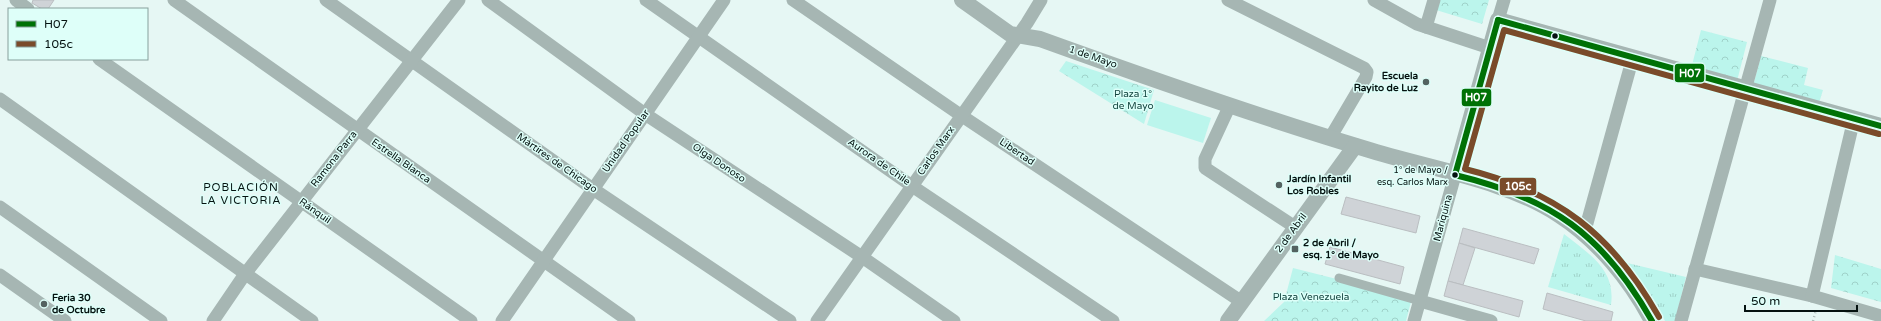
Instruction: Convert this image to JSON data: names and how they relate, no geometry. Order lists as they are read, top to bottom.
{
  "streets": {
    "street": [
      "1 de Mayo",
      "Unidad Popular",
      "Carlos Marx",
      "Libertad",
      "Ramona Parra",
      "Estrella Blanca",
      "Aurora de Chile",
      "Mártires de Chicago",
      "Olga Donoso",
      "Ránquil",
      "Mariquina",
      "2 de Abril"
    ]
  },
  "crossings": [
    ["1 de Mayo", "Carlos Marx"],
    ["1 de Mayo", "Mariquina"],
    ["1 de Mayo", "2 de Abril"],
    ["Unidad Popular", "Estrella Blanca"],
    ["Unidad Popular", "Aurora de Chile"],
    ["Unidad Popular", "Mártires de Chicago"],
    ["Unidad Popular", "Olga Donoso"],
    ["Carlos Marx", "Libertad"],
    ["Carlos Marx", "Aurora de Chile"],
    ["Carlos Marx", "Olga Donoso"],
    ["Libertad", "2 de Abril"],
    ["Ramona Parra", "Estrella Blanca"],
    ["Ramona Parra", "Mártires de Chicago"],
    ["Ramona Parra", "Ránquil"]
  ],
  "districts": ["POBLACIÓN LA VICTORIA"],
  "parks": ["Plaza 1° de Mayo", "Plaza Venezuela"],
  "places": {
    "other": [
      "Escuela Rayito de Luz",
      "1° de Mayo / esq. Carlos Marx",
      "Jardín Infantil Los Robles",
      "Feria 30 de Octubre"
    ],
    "transit": ["2 de Abril / esq. 1° de Mayo"]
  },
  "lines": ["transit line H07", "transit line 105c"],
  "legend": ["H07", "105c"],
  "scale_bar": "50 m"
}
